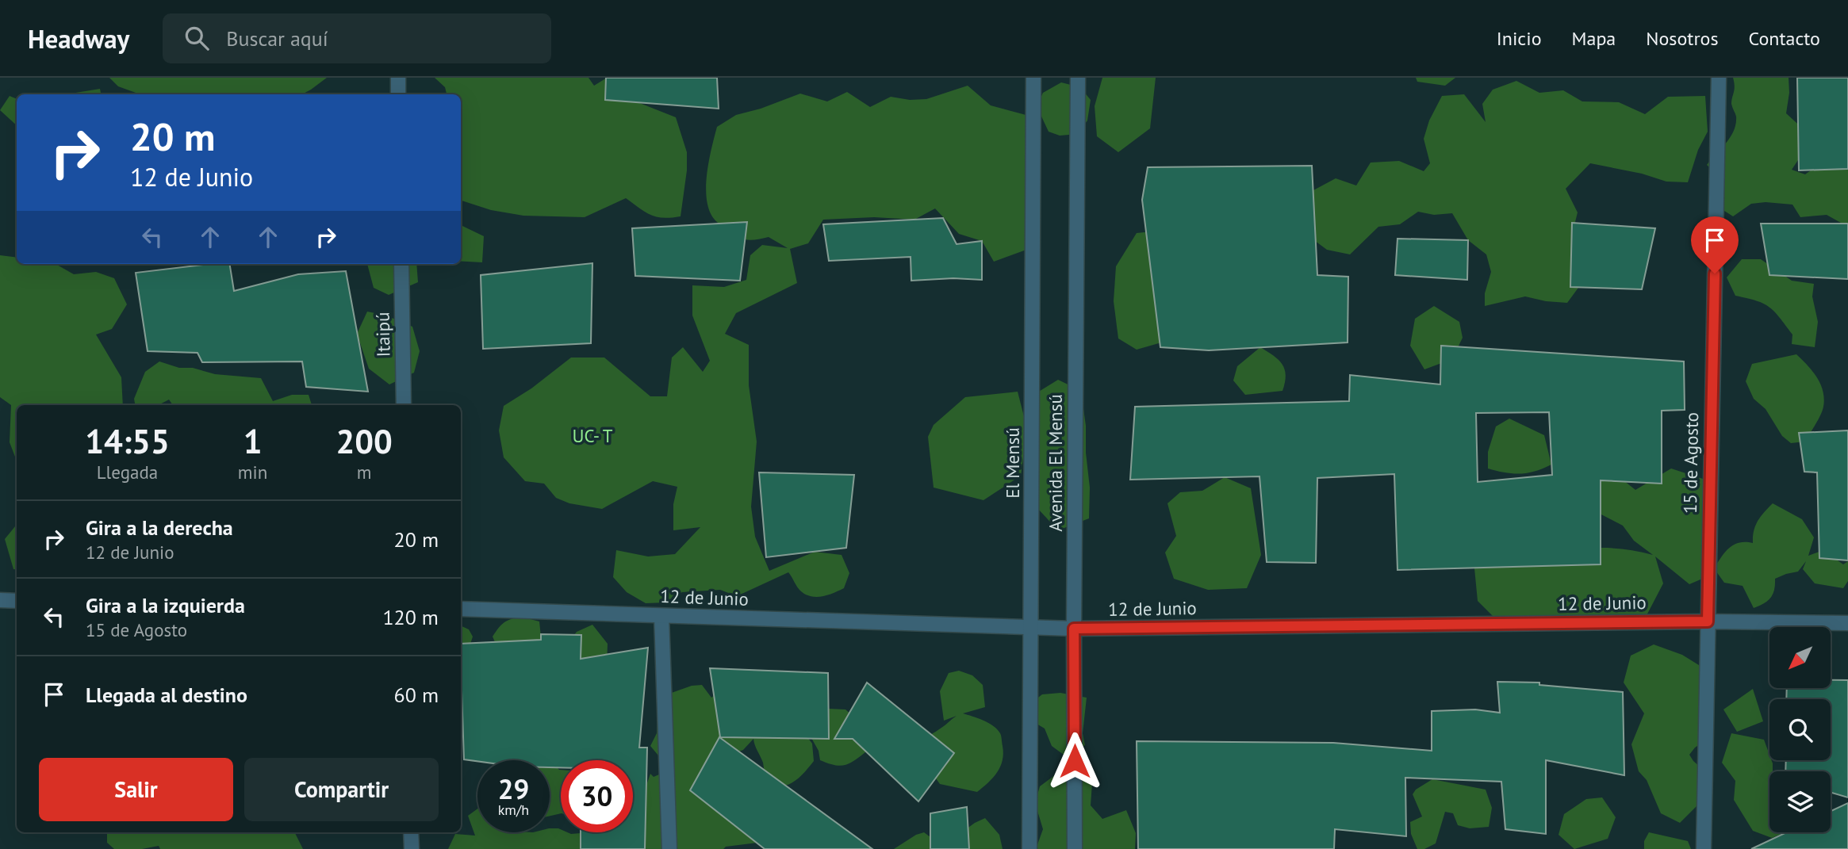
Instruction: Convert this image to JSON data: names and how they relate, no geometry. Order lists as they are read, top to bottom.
{
  "streets": {
    "street": [
      "Itaipú",
      "El Mensú",
      "Avenida El Mensú",
      "15 de Agosto",
      "12 de Junio"
    ]
  },
  "crossings": [
    ["El Mensú", "12 de Junio"],
    ["Avenida El Mensú", "12 de Junio"],
    ["15 de Agosto", "12 de Junio"]
  ],
  "parks": ["UC- T"],
  "north": "bottom left",
  "page": {
    "header": "Headway",
    "search": "Buscar aquí",
    "nav": [
      "Inicio",
      "Mapa",
      "Nosotros",
      "Contacto"
    ],
    "turn": ["20 m", "12 de Junio"],
    "eta": [
      "14:55",
      "Llegada",
      "1",
      "min",
      "200",
      "m"
    ],
    "list": [
      {
        "name": "Gira a la derecha",
        "note": "12 de Junio",
        "value": "20 m"
      },
      {
        "name": "Gira a la izquierda",
        "note": "15 de Agosto",
        "value": "120 m"
      },
      {
        "name": "Llegada al destino",
        "value": "60 m"
      }
    ],
    "buttons": ["Salir", "Compartir"],
    "speed": "29 km/h",
    "limit": "30"
  }
}
